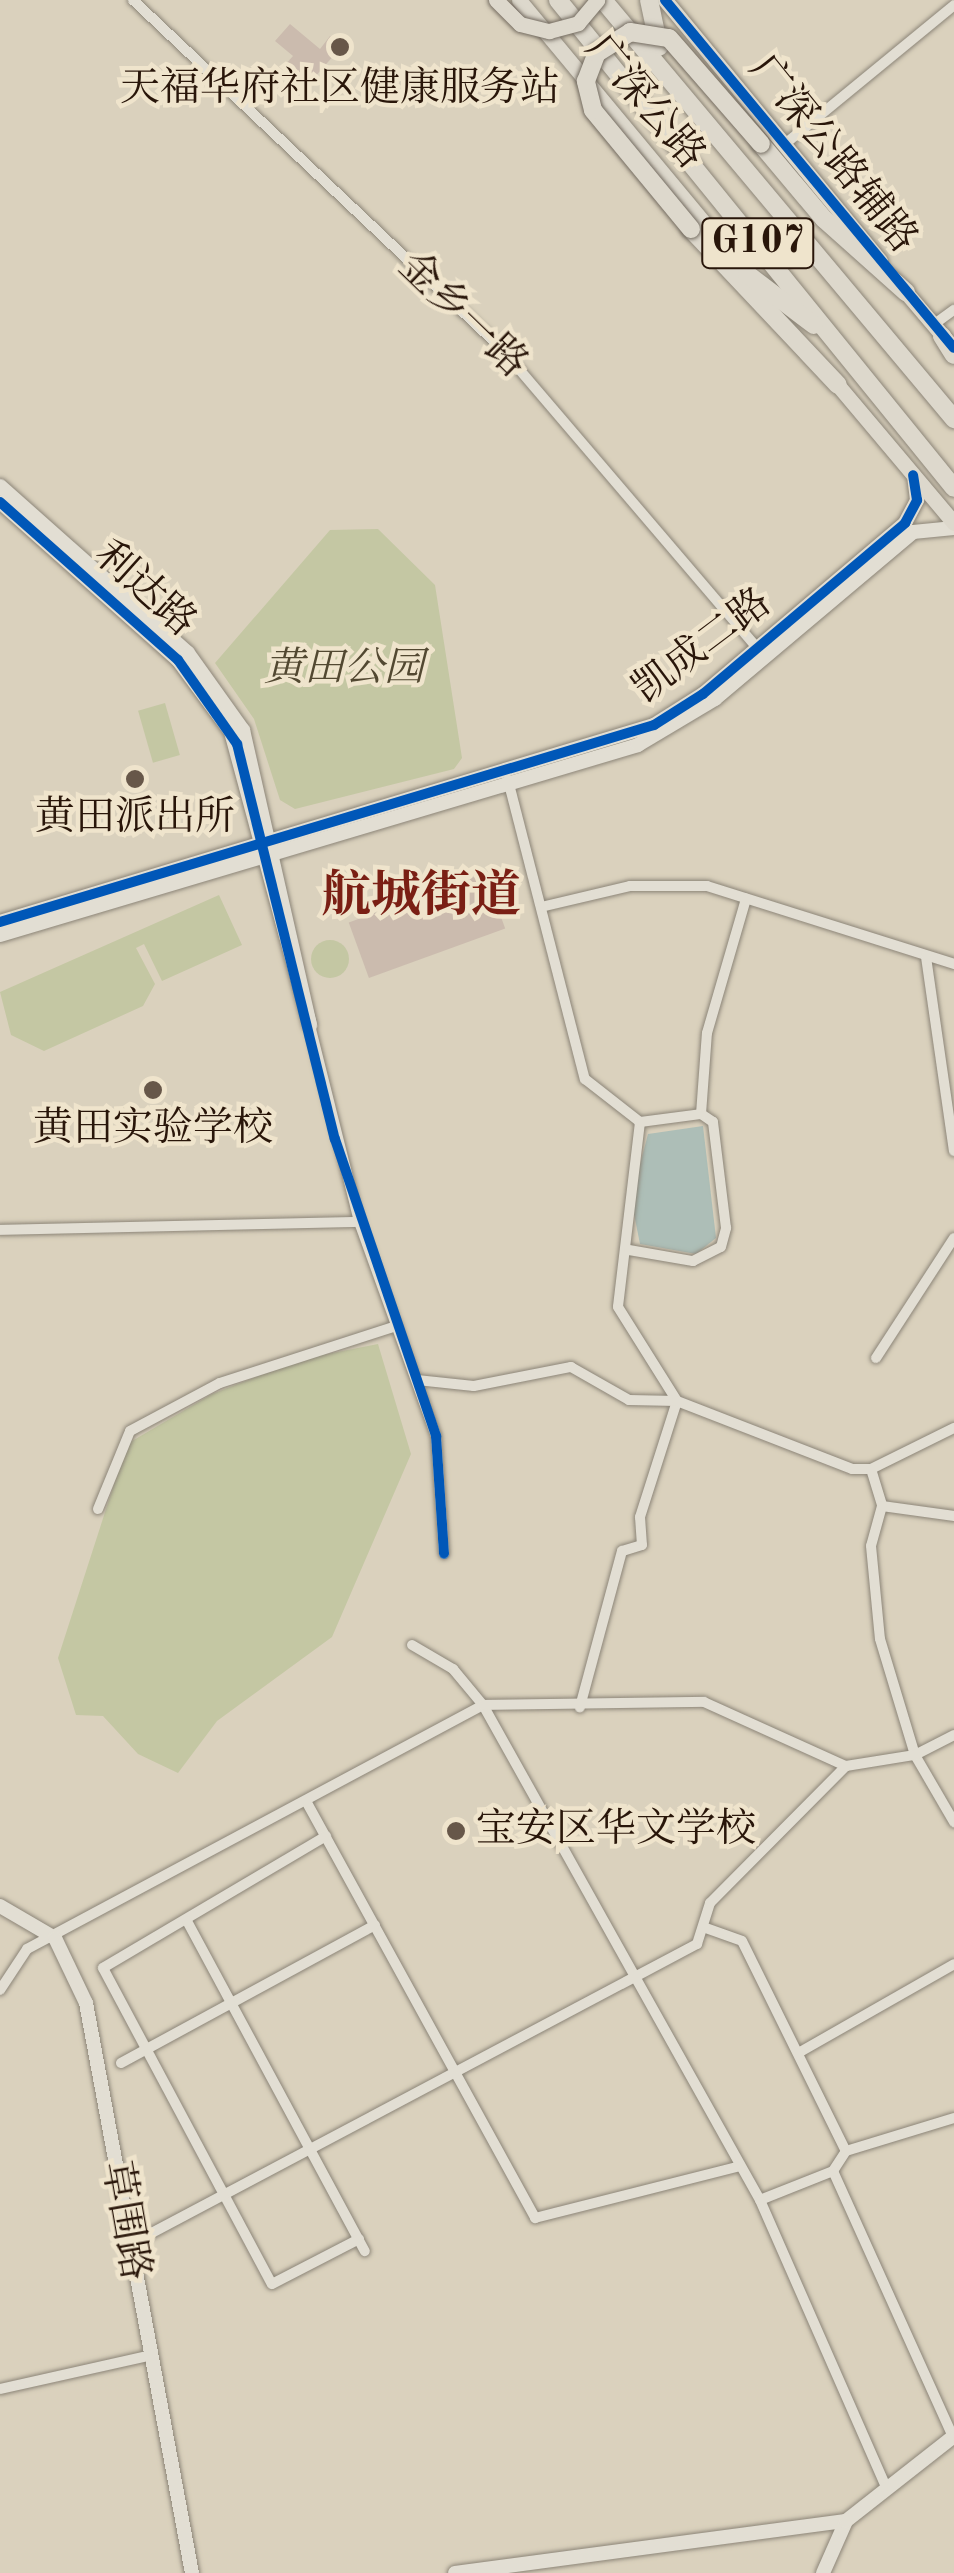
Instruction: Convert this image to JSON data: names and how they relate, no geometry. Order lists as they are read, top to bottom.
{
  "streets": {
    "highway": ["广深公路", "G107"],
    "main road": ["广深公路辅路"],
    "street": [
      "金乡一路",
      "利达路",
      "凯成二路",
      "草围路"
    ]
  },
  "crossings": [
    ["金乡一路", "凯成二路"],
    ["利达路", "凯成二路"]
  ],
  "districts": ["航城街道"],
  "parks": ["黄田公园"],
  "places": [
    "天福华府社区健康服务站",
    "黄田派出所",
    "黄田实验学校",
    "宝安区华文学校"
  ]
}
